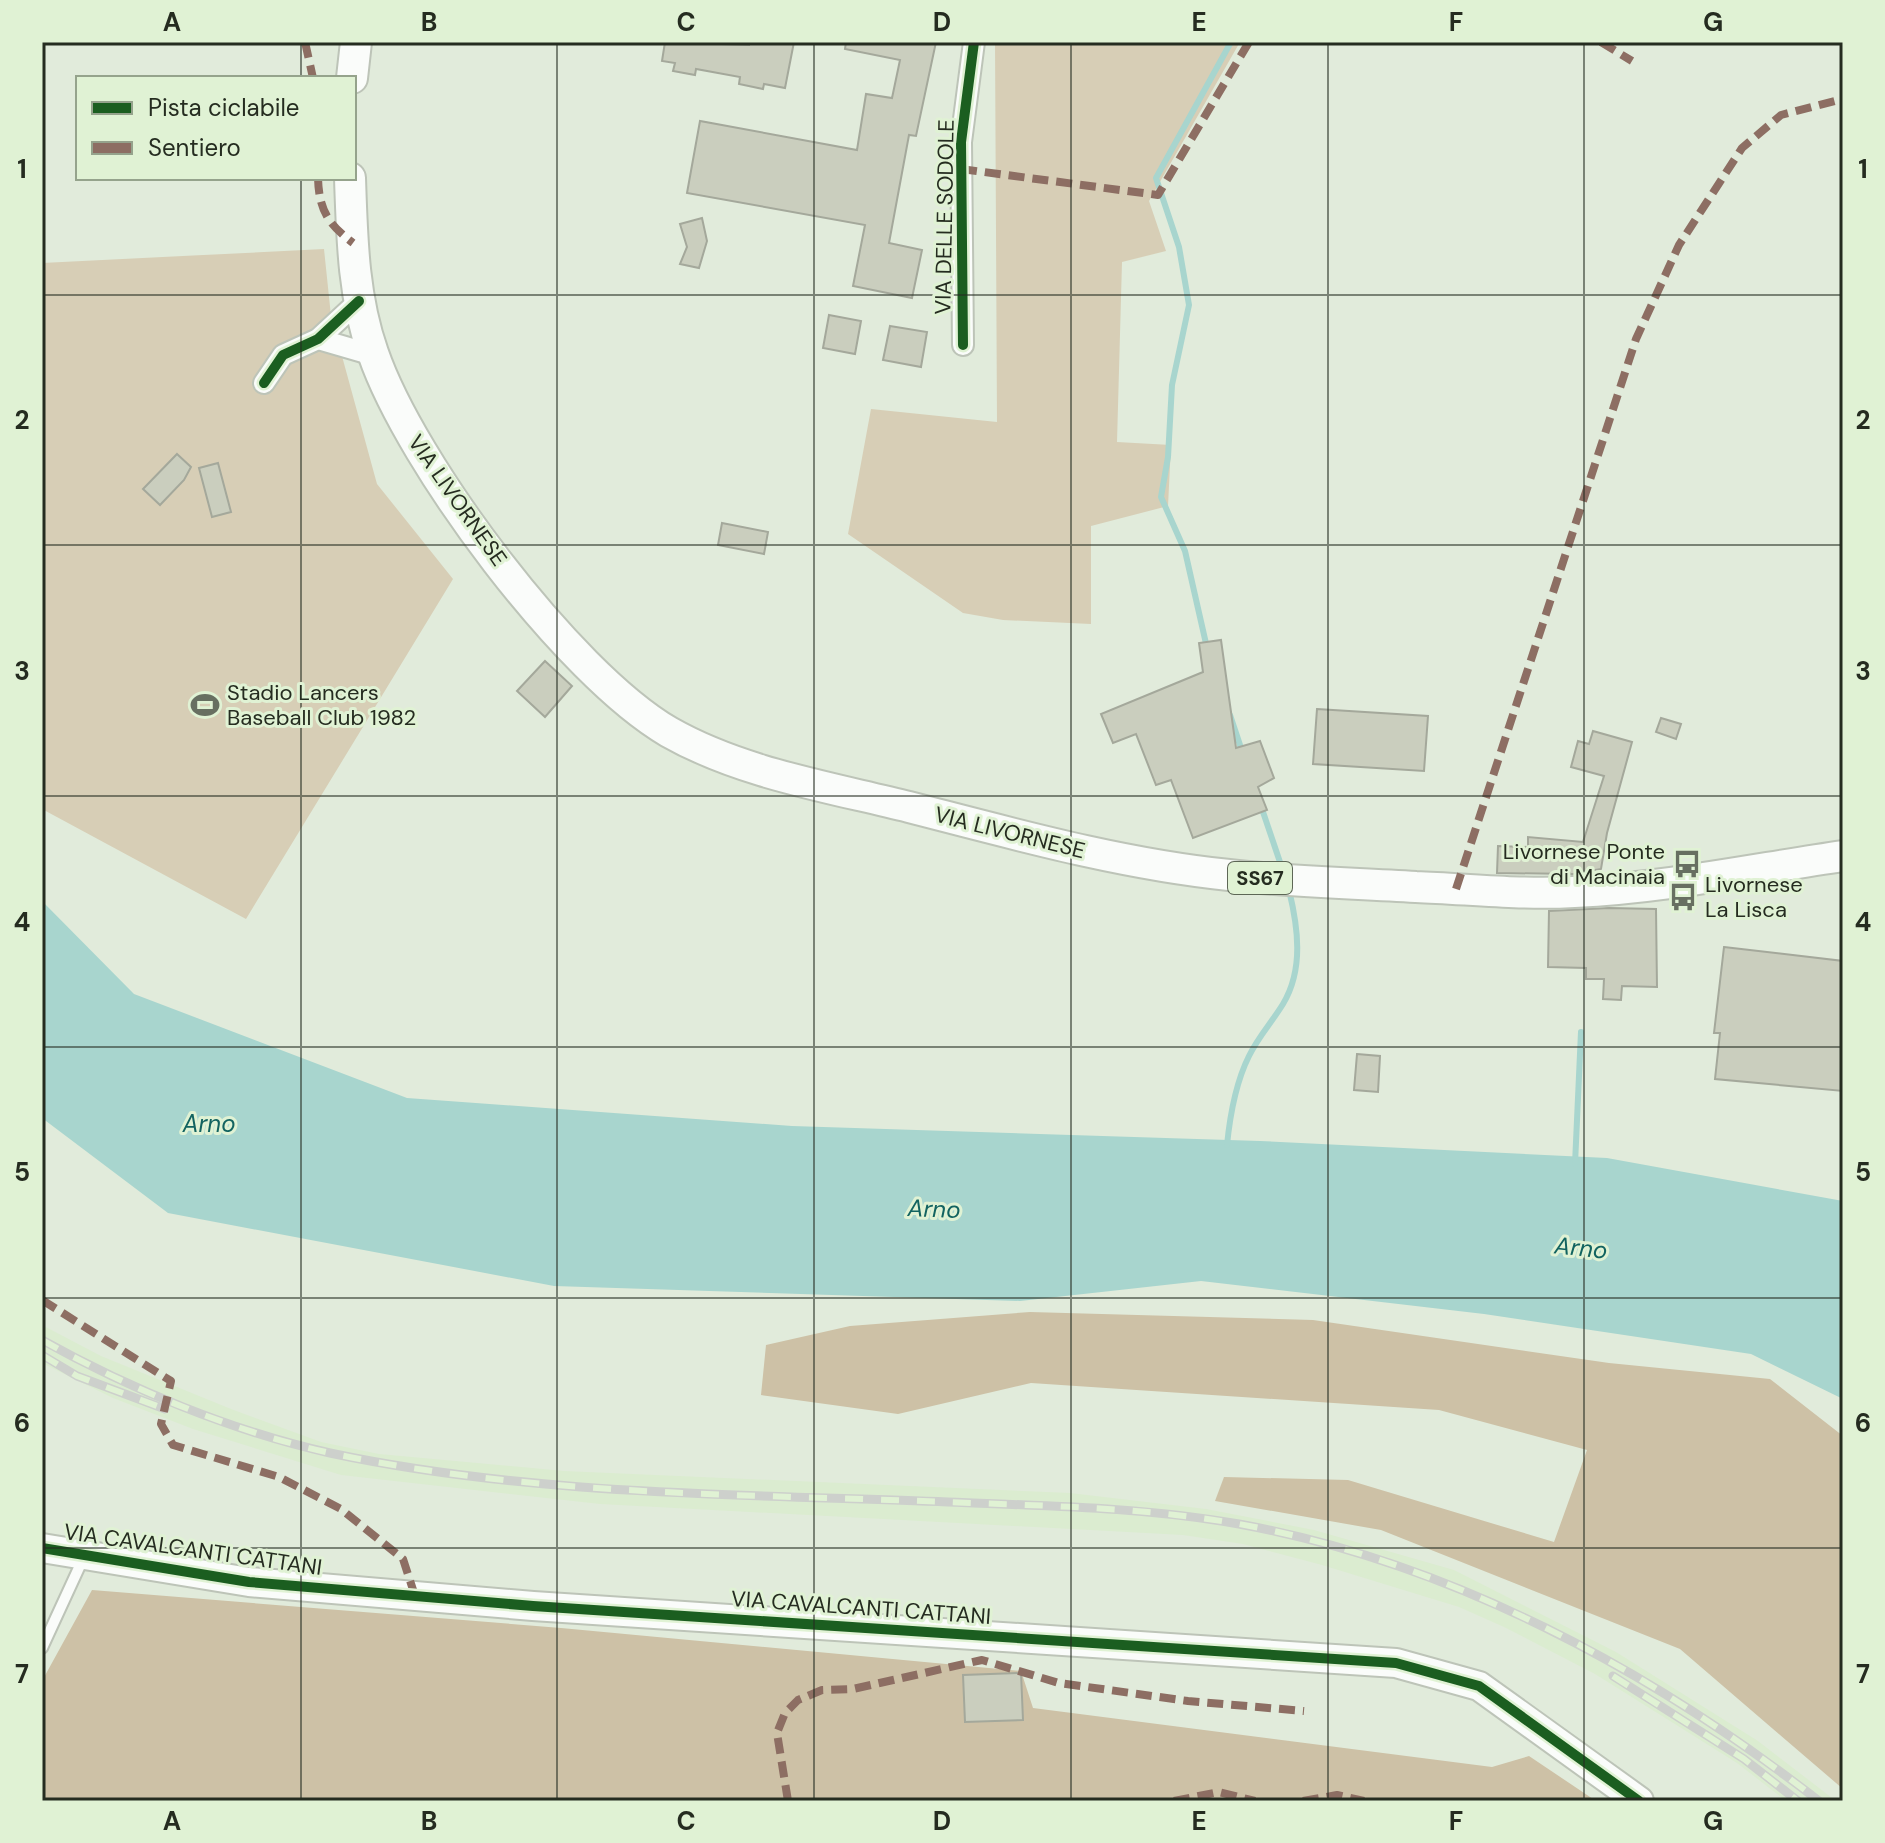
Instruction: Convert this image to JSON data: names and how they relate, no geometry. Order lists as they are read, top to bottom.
{
  "streets": {
    "main road": ["VIA LIVORNESE", "SS67"],
    "street": ["VIA DELLE SODOLE", "VIA CAVALCANTI CATTANI"]
  },
  "water": ["Arno"],
  "places": {
    "sports": ["Stadio Lancers Baseball Club 1982"],
    "bus stop": ["Livornese Ponte di Macinaia", "Livornese La Lisca"]
  },
  "legend": ["Pista ciclabile", "Sentiero"],
  "grid": {
    "columns": [
      "A",
      "B",
      "C",
      "D",
      "E",
      "F",
      "G"
    ],
    "rows": [
      "1",
      "2",
      "3",
      "4",
      "5",
      "6",
      "7"
    ]
  }
}
